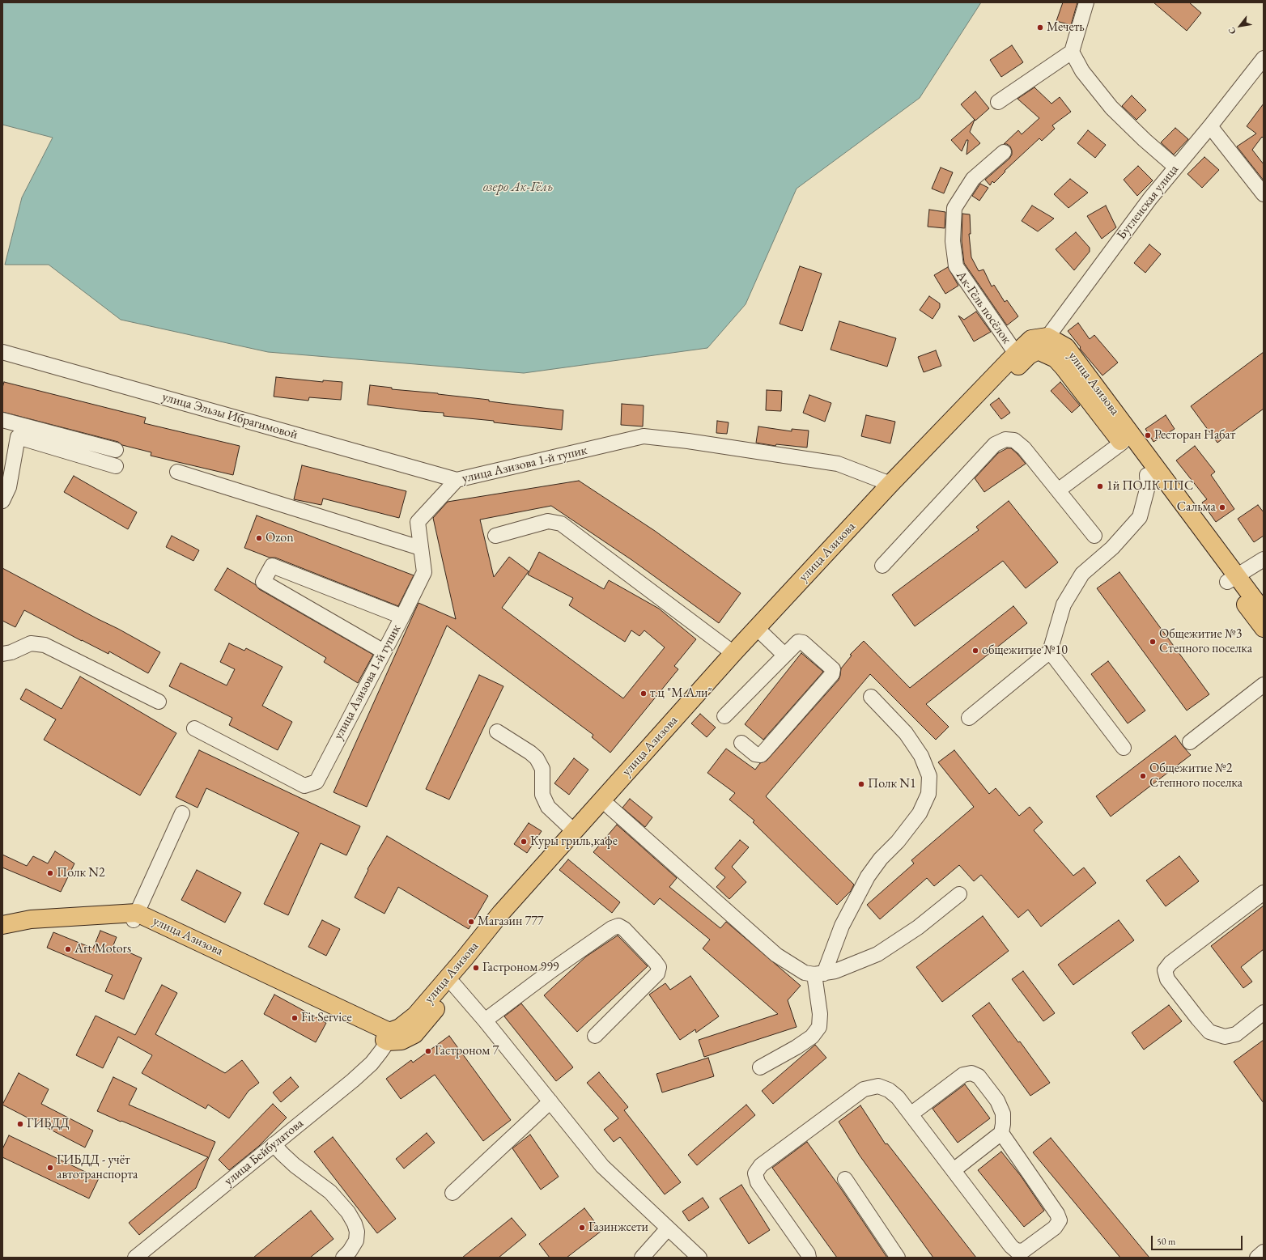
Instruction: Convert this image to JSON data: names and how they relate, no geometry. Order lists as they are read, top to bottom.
{
  "streets": {
    "main road": ["улица Азизова"],
    "street": [
      "Бугленская улица",
      "Ак-Гёль посёлок",
      "улица Эльзы Ибрагимовой",
      "улица Азизова 1-й тупик",
      "улица Бейбулатова"
    ]
  },
  "crossings": [
    ["Бугленская улица", "улица Азизова"],
    ["Ак-Гёль посёлок", "улица Азизова"],
    ["улица Азизова", "улица Азизова 1-й тупик"],
    ["улица Азизова", "улица Бейбулатова"],
    ["улица Эльзы Ибрагимовой", "улица Азизова 1-й тупик"]
  ],
  "water": ["озеро Ак-Гёль"],
  "places": [
    "Мечеть",
    "Ресторан Набат",
    "1й ПОЛК ППС",
    "Сальма",
    "Ozon",
    "Общежитие №3 Степного поселка",
    "общежитие №10",
    "т.ц \"М.Али\"",
    "Общежитие №2 Степного поселка",
    "Полк N1",
    "Куры гриль,кафе",
    "Полк N2",
    "Магазин 777",
    "Art Motors",
    "Гастроном 999",
    "Fit Service",
    "Гастроном 7",
    "ГИБДД",
    "ГИБДД - учёт автотранспорта",
    "Газинжсети"
  ],
  "scale_bar": "50 m",
  "north": "bottom left"
}
